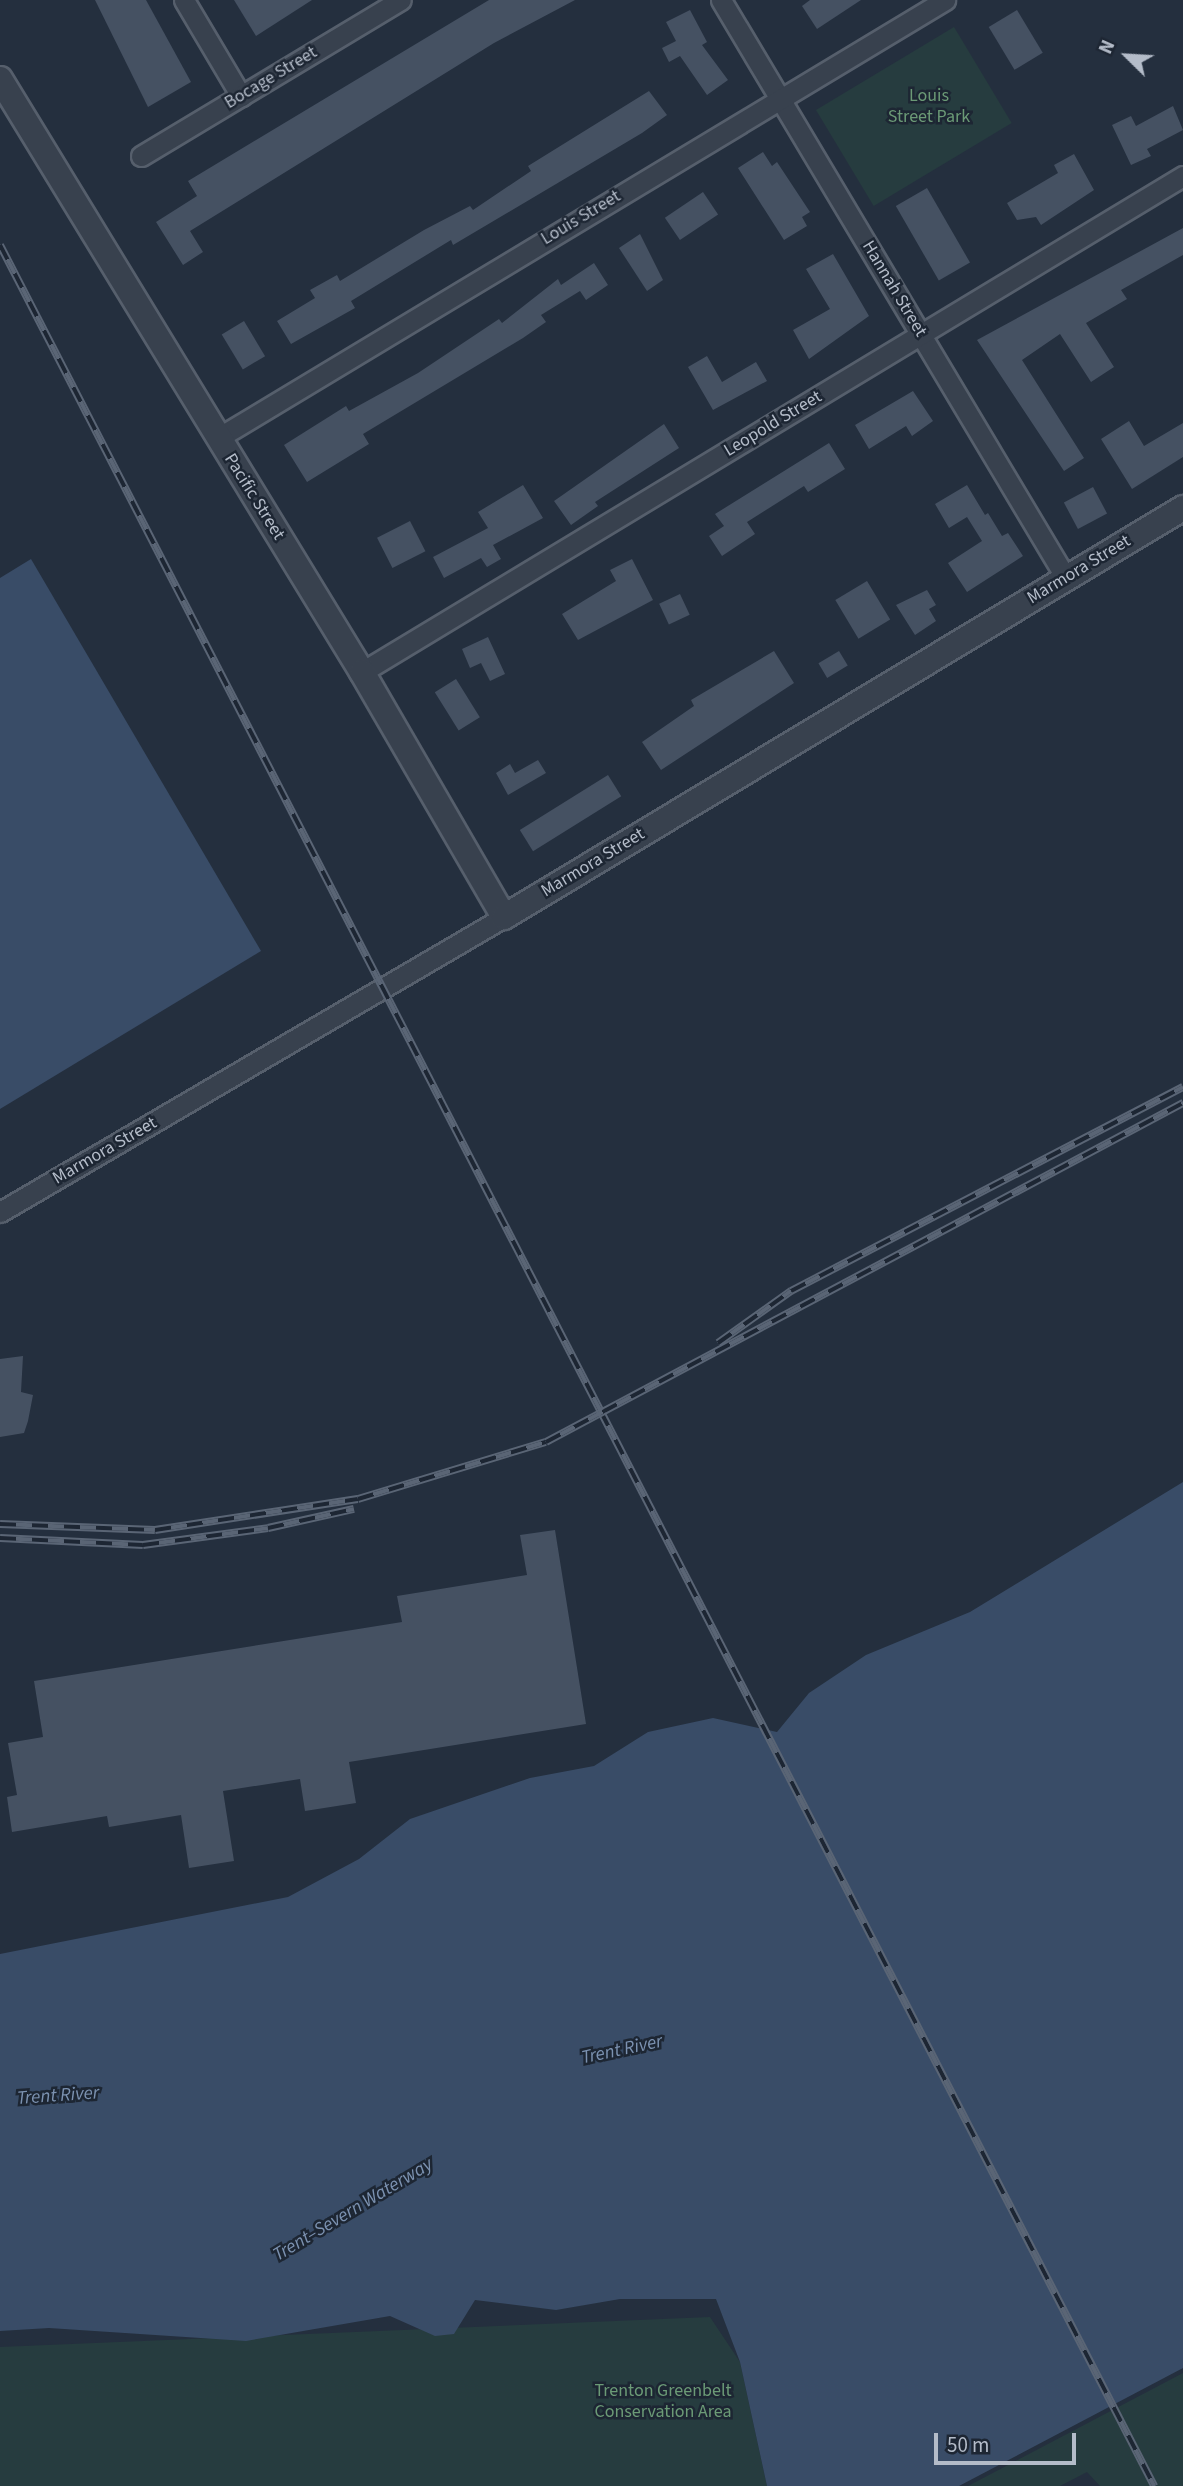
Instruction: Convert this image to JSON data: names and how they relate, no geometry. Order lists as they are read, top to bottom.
{
  "streets": {
    "street": [
      "Bocage Street",
      "Louis Street",
      "Hannah Street",
      "Leopold Street",
      "Pacific Street",
      "Marmora Street"
    ]
  },
  "crossings": [
    ["Louis Street", "Hannah Street"],
    ["Louis Street", "Pacific Street"],
    ["Hannah Street", "Leopold Street"],
    ["Hannah Street", "Marmora Street"],
    ["Leopold Street", "Pacific Street"],
    ["Pacific Street", "Marmora Street"]
  ],
  "water": ["Trent River", "Trent–Severn Waterway"],
  "parks": ["Louis Street Park", "Trenton Greenbelt Conservation Area"],
  "scale_bar": "50 m",
  "north": "top left"
}
